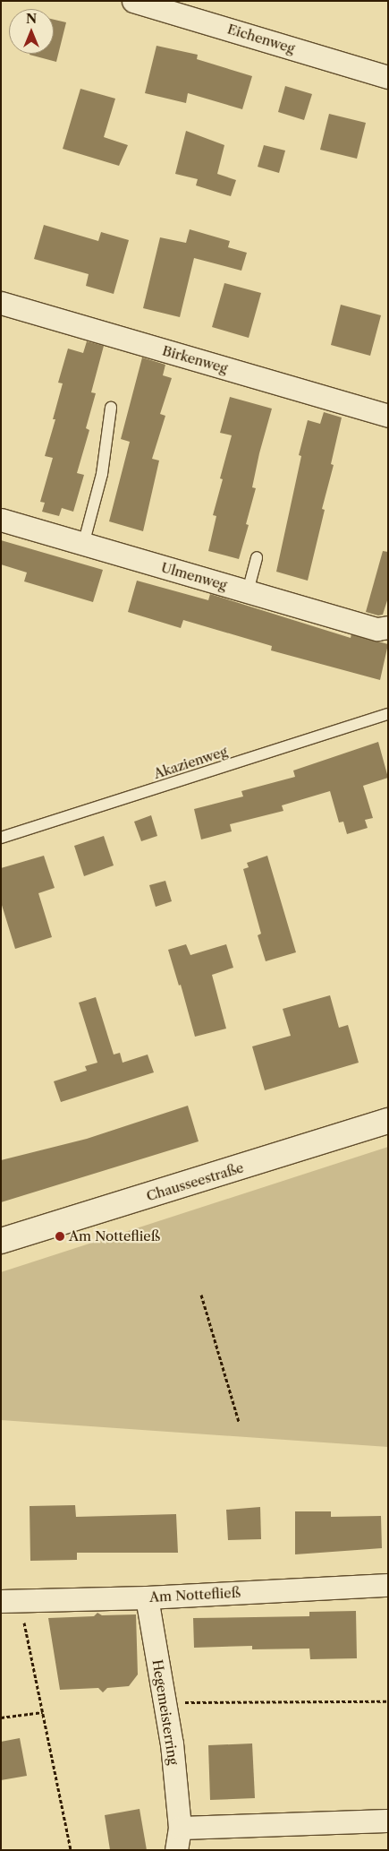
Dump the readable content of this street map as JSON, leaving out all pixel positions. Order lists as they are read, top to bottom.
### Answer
{
  "streets": {
    "main road": ["Chausseestraße"],
    "street": [
      "Eichenweg",
      "Birkenweg",
      "Ulmenweg",
      "Am Nottefließ",
      "Hegemeisterring"
    ],
    "lane": ["Akazienweg"]
  },
  "crossings": [
    ["Am Nottefließ", "Hegemeisterring"]
  ],
  "places": ["Am Nottefließ"],
  "north": "top"
}
